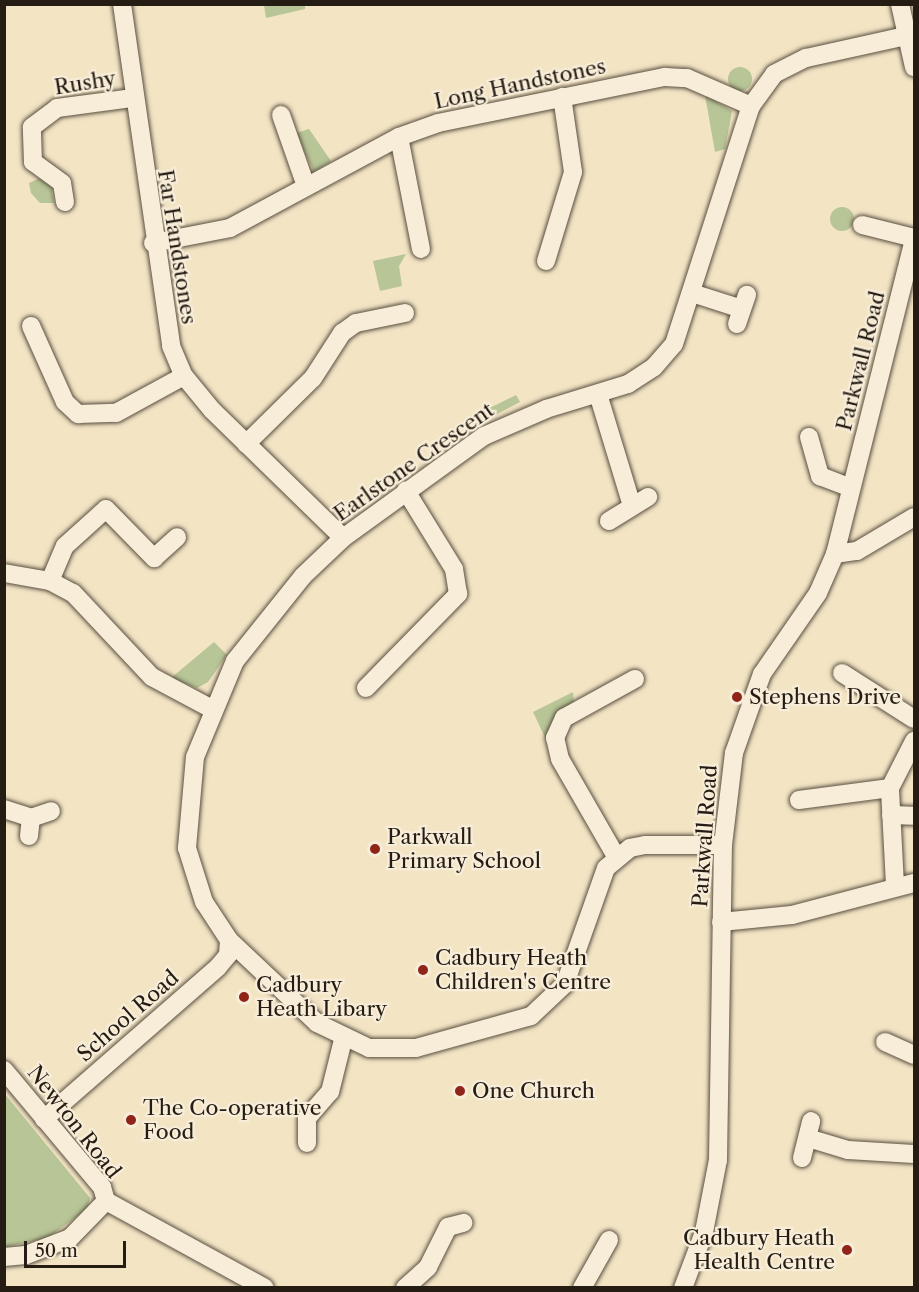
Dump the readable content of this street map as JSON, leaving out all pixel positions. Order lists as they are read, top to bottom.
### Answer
{
  "streets": {
    "street": [
      "Rushy",
      "Long Handstones",
      "Far Handstones",
      "Parkwall Road",
      "Earlstone Crescent",
      "School Road",
      "Newton Road"
    ]
  },
  "crossings": [
    ["Rushy", "Far Handstones"],
    ["Long Handstones", "Far Handstones"],
    ["Long Handstones", "Earlstone Crescent"],
    ["Far Handstones", "Earlstone Crescent"],
    ["Earlstone Crescent", "School Road"],
    ["School Road", "Newton Road"]
  ],
  "places": [
    "Stephens Drive",
    "Parkwall Primary School",
    "Cadbury Heath Children's Centre",
    "Cadbury Heath Libary",
    "One Church",
    "The Co-operative Food",
    "Cadbury Heath Health Centre"
  ],
  "scale_bar": "50 m"
}
